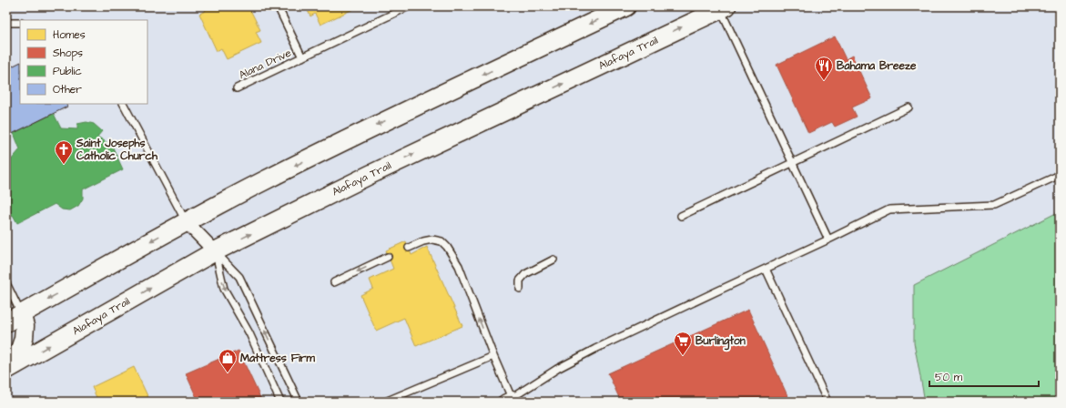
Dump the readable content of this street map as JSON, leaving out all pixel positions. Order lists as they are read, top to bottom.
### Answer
{
  "streets": {
    "main road": ["Alafaya Trail"],
    "lane": ["Alana Drive"]
  },
  "places": {
    "restaurant": ["Bahama Breeze"],
    "church": ["Saint Josephs Catholic Church"],
    "supermarket": ["Burlington"],
    "shop": ["Mattress Firm"]
  },
  "legend": [
    "Homes",
    "Shops",
    "Public",
    "Other"
  ],
  "scale_bar": "50 m"
}
